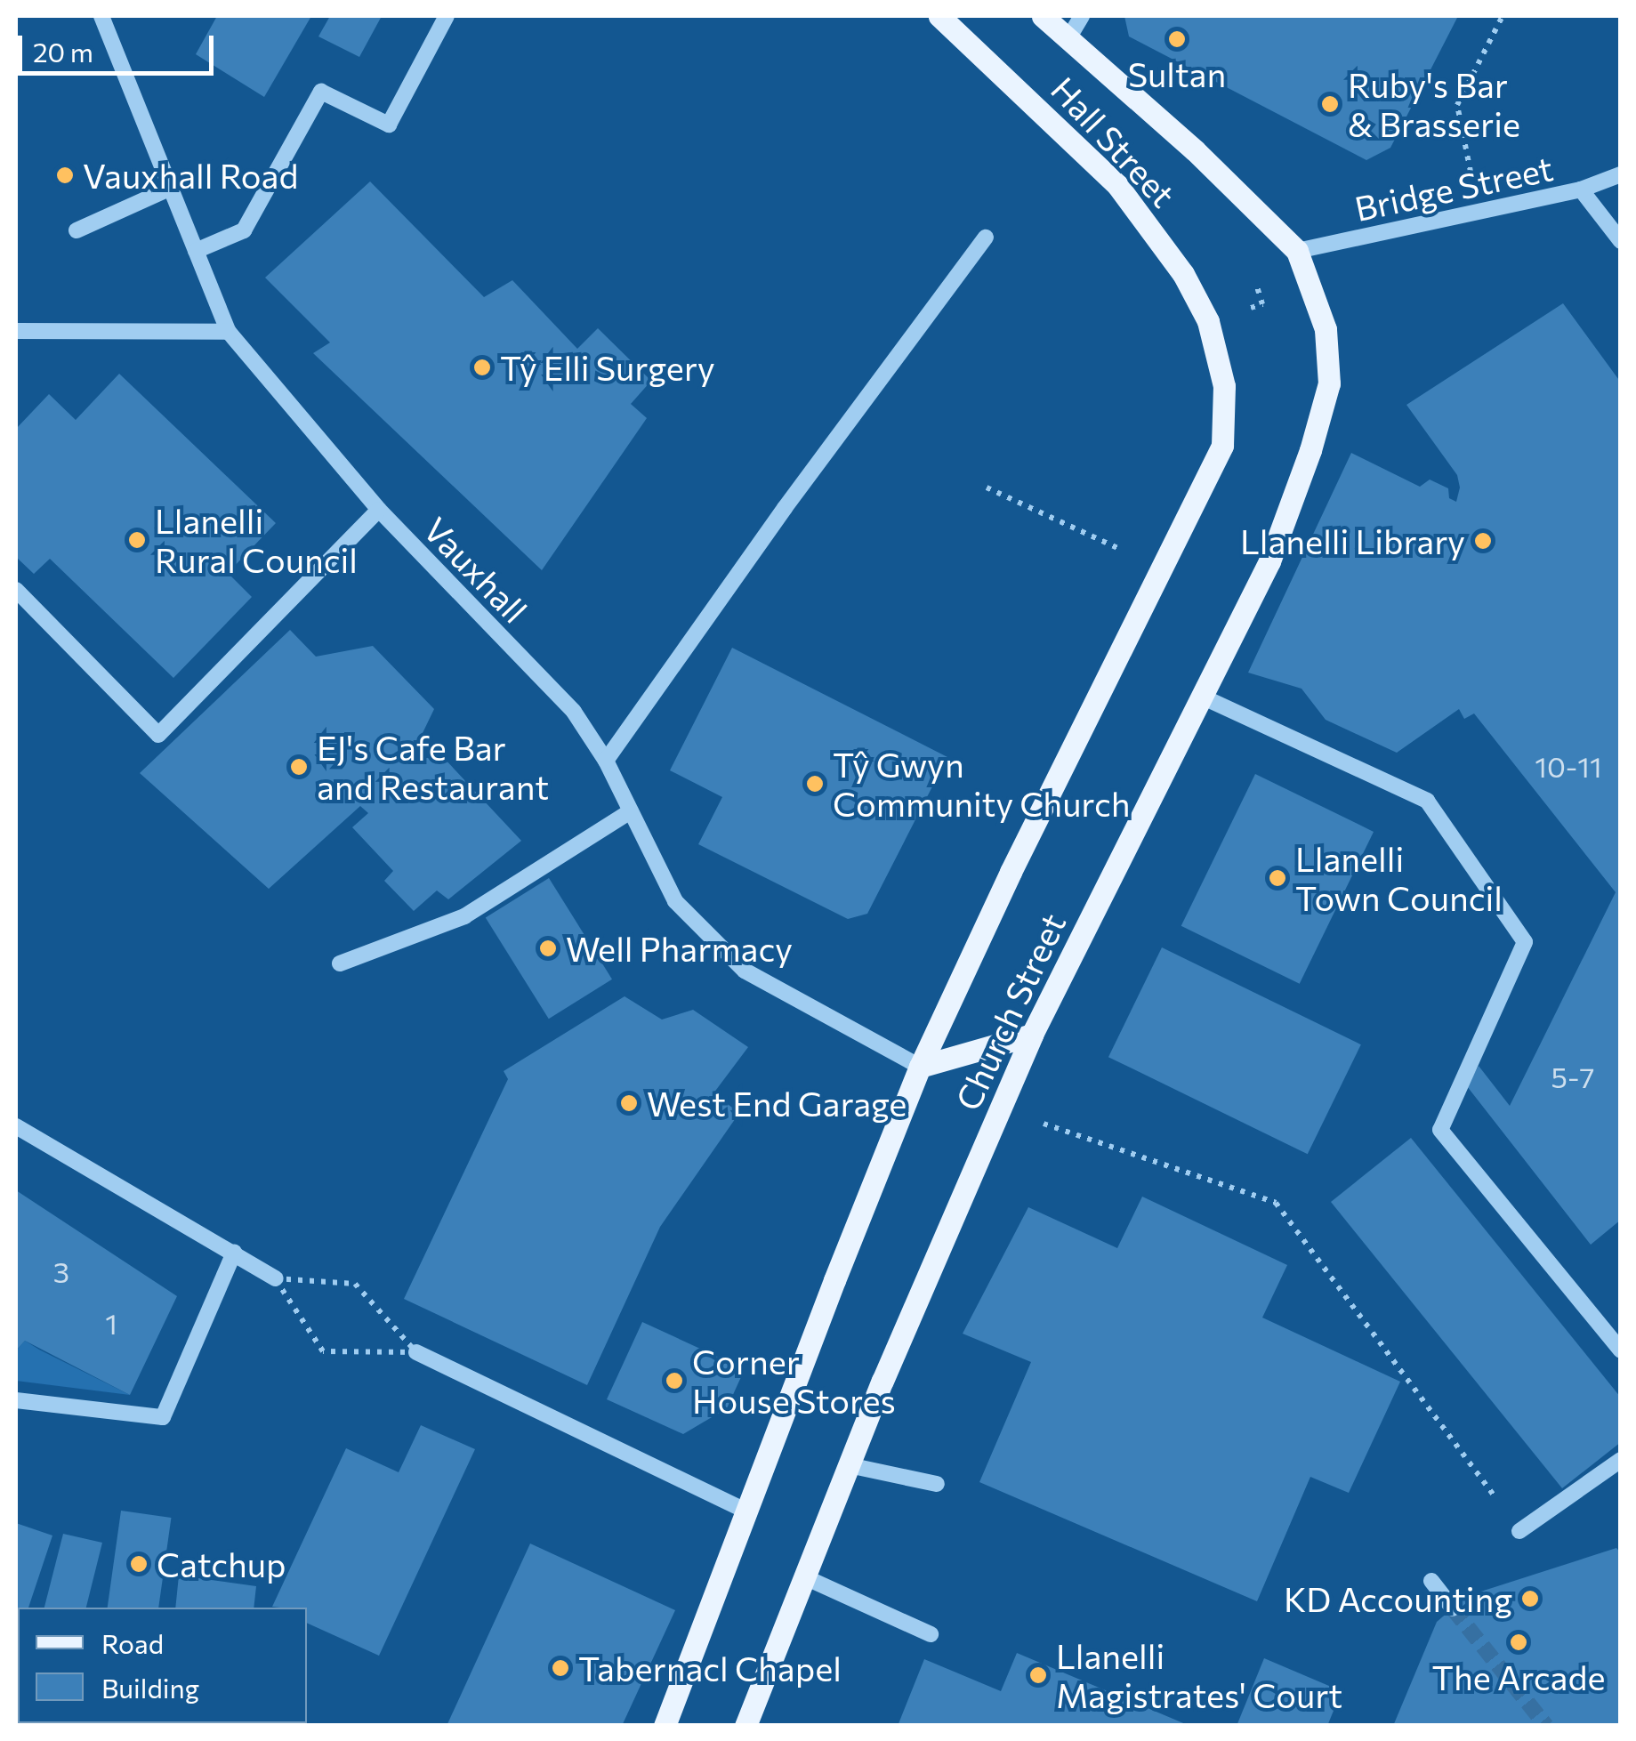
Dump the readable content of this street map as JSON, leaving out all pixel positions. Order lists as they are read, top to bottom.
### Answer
{
  "streets": {
    "main road": ["Hall Street", "Church Street"],
    "street": ["Bridge Street", "Vauxhall"]
  },
  "crossings": [
    ["Hall Street", "Bridge Street"],
    ["Hall Street", "Church Street"],
    ["Vauxhall", "Church Street"]
  ],
  "places": [
    "Sultan",
    "Ruby's Bar & Brasserie",
    "Vauxhall Road",
    "Tŷ Elli Surgery",
    "Llanelli Rural Council",
    "Llanelli Library",
    "EJ's Cafe Bar and Restaurant",
    "Tŷ Gwyn Community Church",
    "Llanelli Town Council",
    "Well Pharmacy",
    "West End Garage",
    "Corner House Stores",
    "Catchup",
    "KD Accounting",
    "The Arcade",
    "Tabernacl Chapel",
    "Llanelli Magistrates' Court"
  ],
  "house_numbers": [
    "10-11",
    "5-7",
    "3",
    "1"
  ],
  "legend": ["Road", "Building"],
  "scale_bar": "20 m"
}
